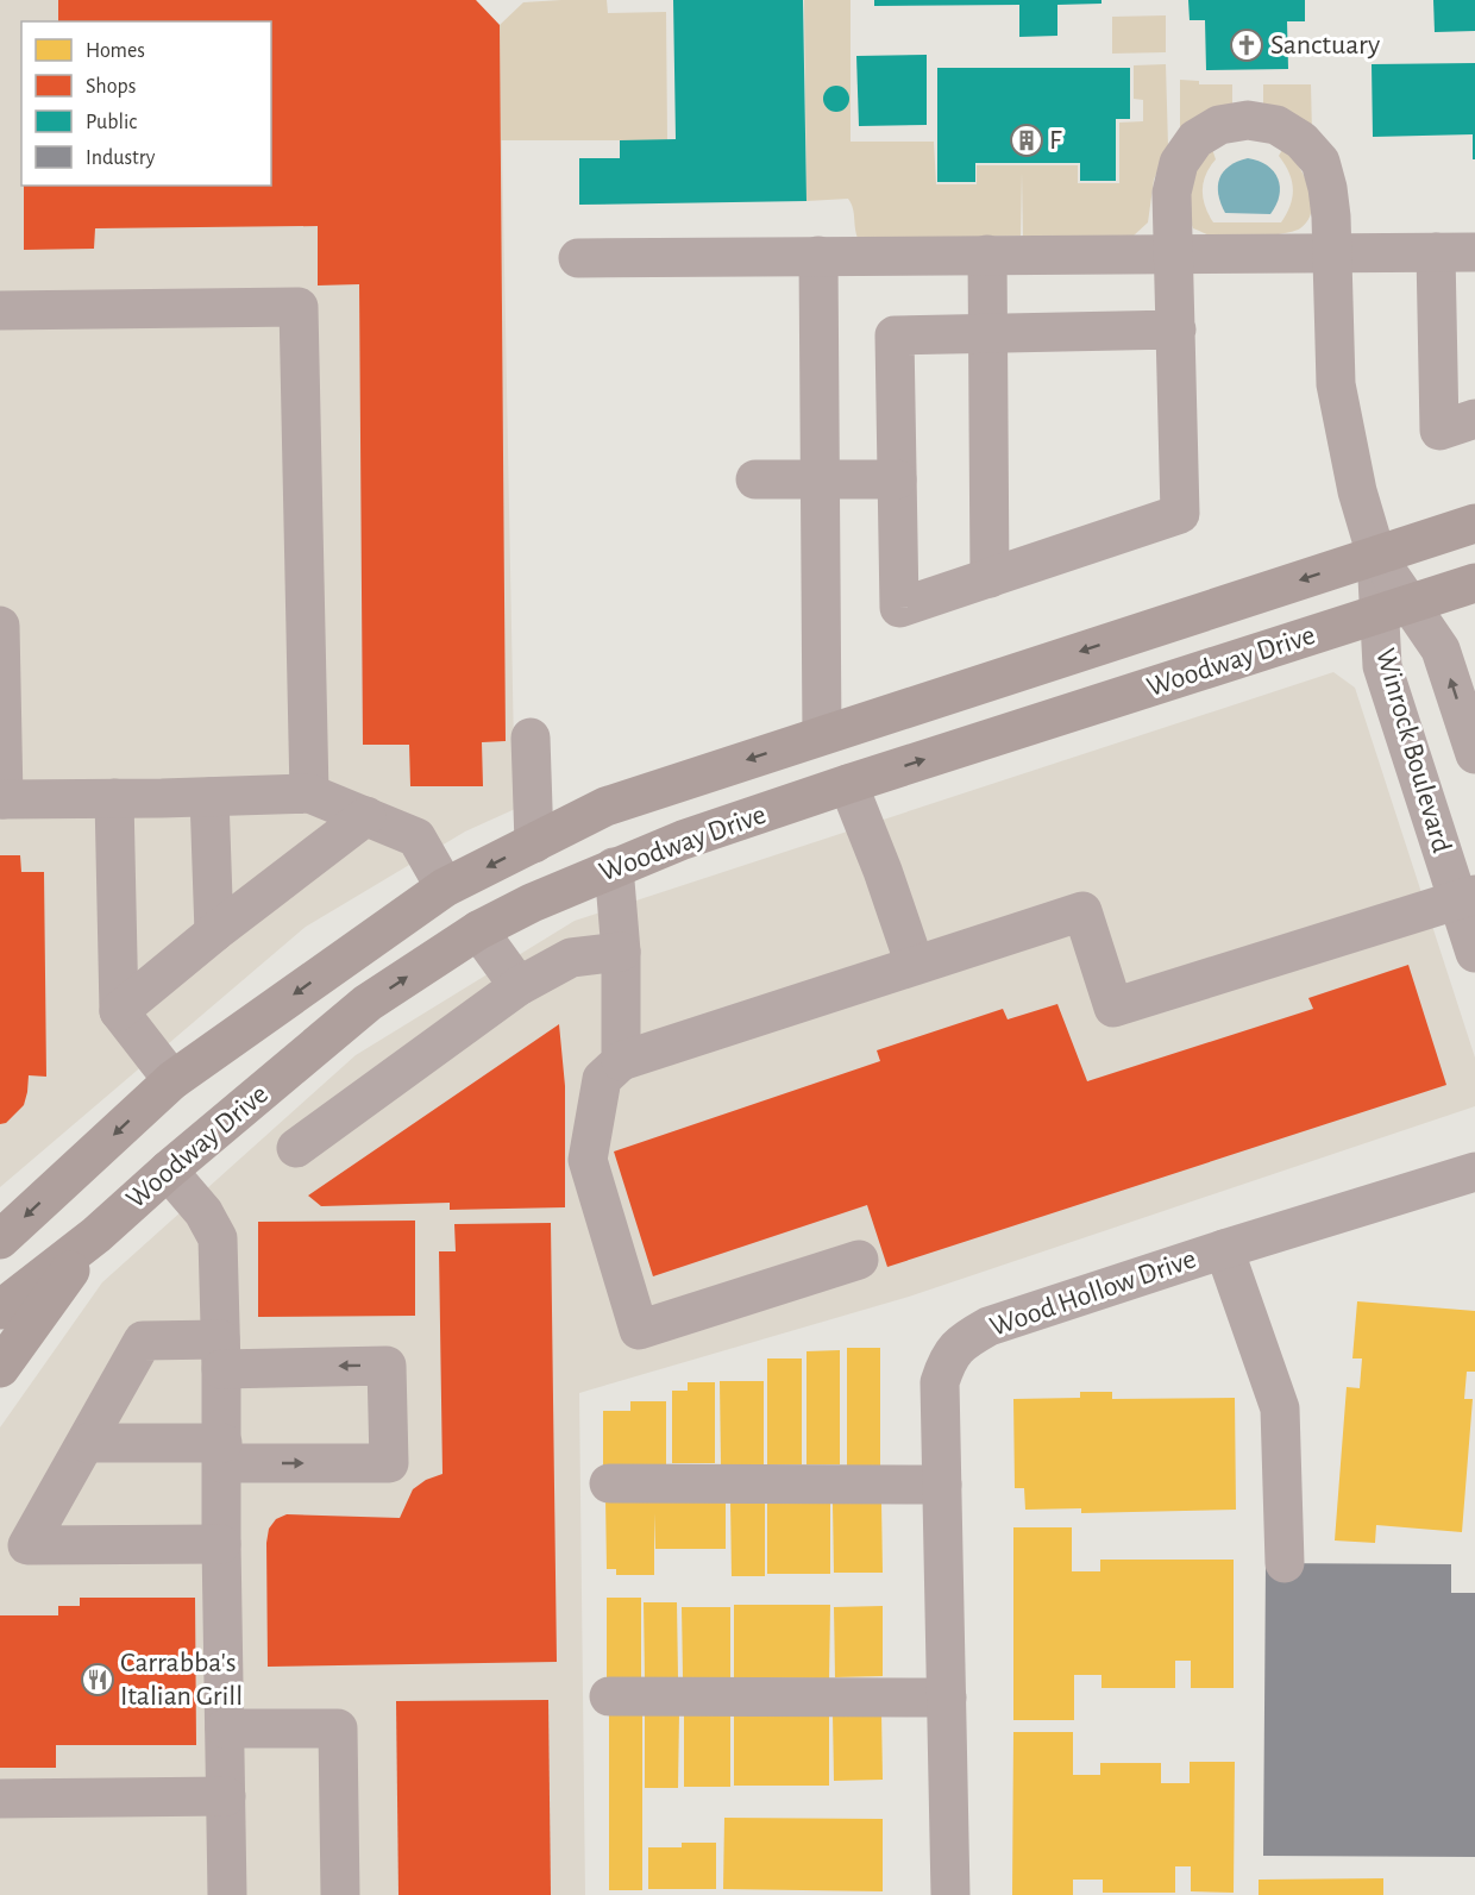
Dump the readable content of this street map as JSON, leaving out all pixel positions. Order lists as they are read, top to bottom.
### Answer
{
  "streets": {
    "main road": ["Woodway Drive"],
    "street": ["Winrock Boulevard", "Wood Hollow Drive"]
  },
  "crossings": [
    ["Woodway Drive", "Winrock Boulevard"]
  ],
  "places": {
    "church": ["Sanctuary"],
    "building": ["F"],
    "restaurant": ["Carrabba's Italian Grill"]
  },
  "legend": [
    "Homes",
    "Shops",
    "Public",
    "Industry"
  ]
}
